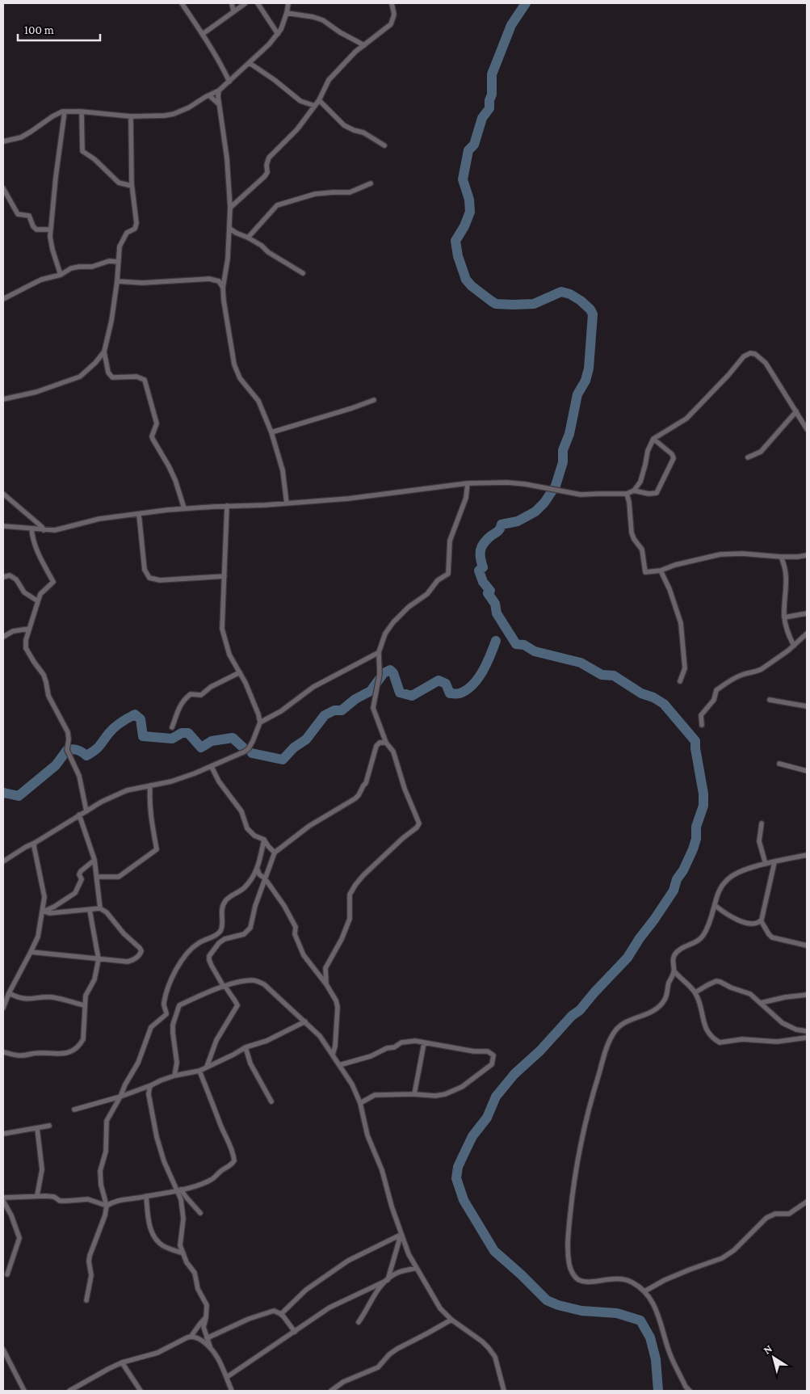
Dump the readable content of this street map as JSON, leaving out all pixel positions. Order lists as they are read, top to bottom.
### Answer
{
  "scale_bar": "100 m",
  "north": "top left"
}
